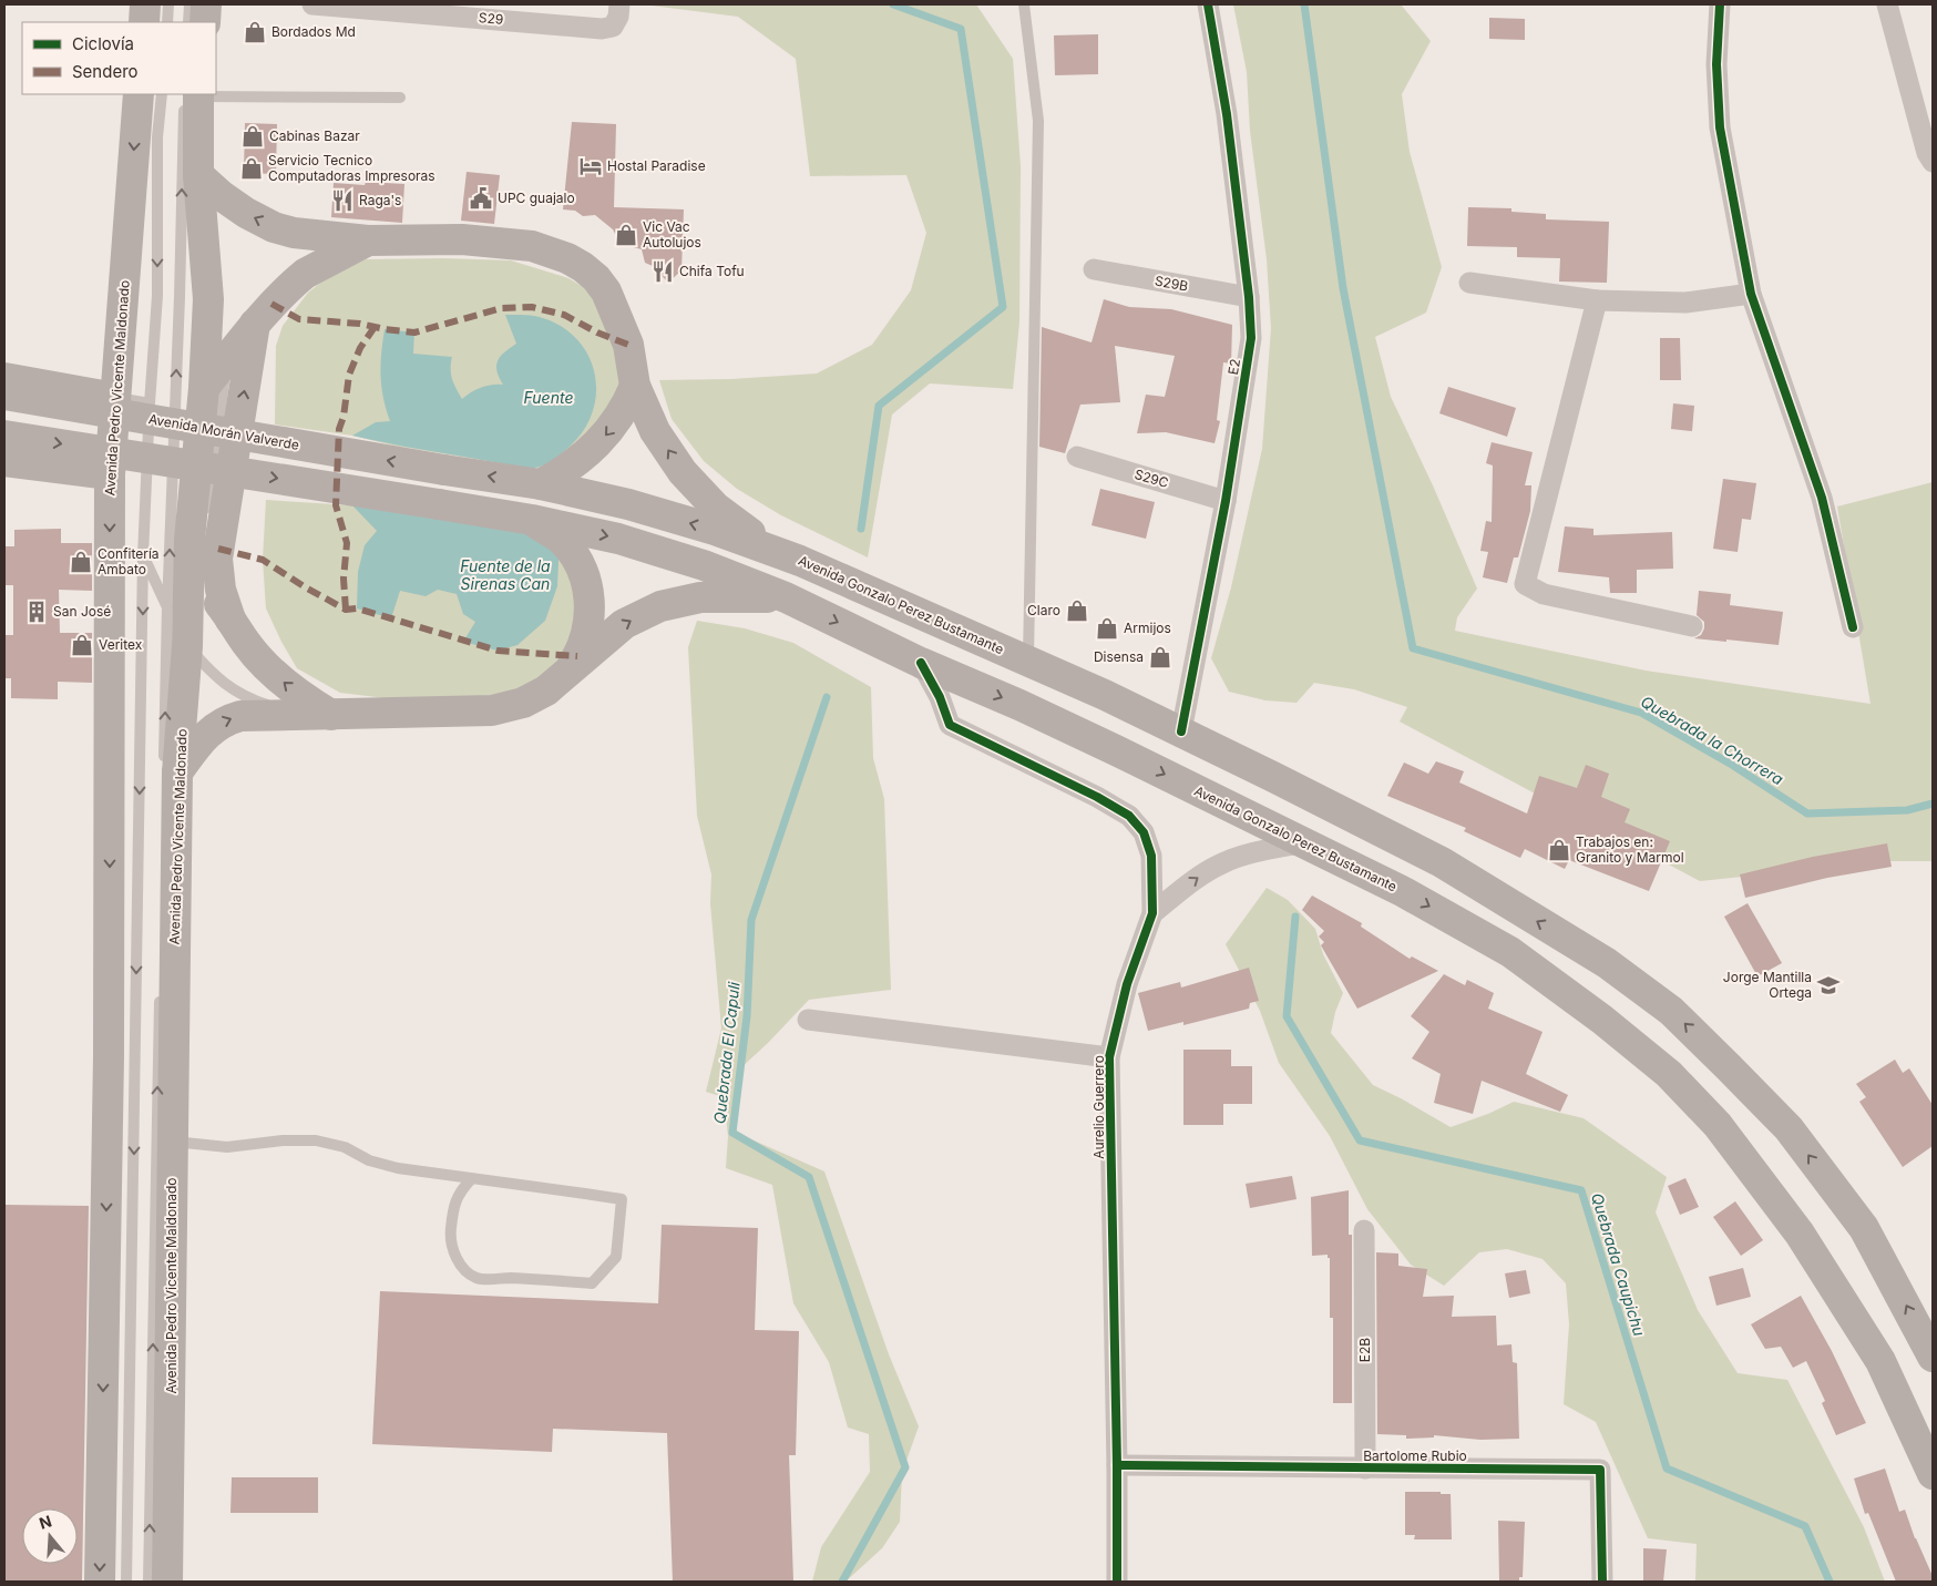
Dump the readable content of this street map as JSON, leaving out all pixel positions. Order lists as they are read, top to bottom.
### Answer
{
  "streets": {
    "main road": ["Avenida Pedro Vicente Maldonado", "Avenida Morán Valverde", "Avenida Gonzalo Perez Bustamante"],
    "street": [
      "S29",
      "S29B",
      "E2",
      "S29C",
      "Aurelio Guerrero",
      "E2B",
      "Bartolome Rubio"
    ]
  },
  "crossings": [
    ["S29B", "E2"],
    ["E2", "S29C"],
    ["E2", "Avenida Gonzalo Perez Bustamante"],
    ["Avenida Morán Valverde", "Avenida Gonzalo Perez Bustamante"],
    ["Avenida Gonzalo Perez Bustamante", "Aurelio Guerrero"],
    ["Aurelio Guerrero", "Bartolome Rubio"],
    ["E2B", "Bartolome Rubio"]
  ],
  "water": [
    "Fuente",
    "Fuente de la Sirenas Can",
    "Quebrada la Chorrera",
    "Quebrada El Capuli",
    "Quebrada Caupichu"
  ],
  "places": {
    "shop": [
      "Bordados Md",
      "Cabinas Bazar",
      "Servicio Tecnico Computadoras Impresoras",
      "Vic Vac Autolujos",
      "Confitería Ambato",
      "Claro",
      "Armijos",
      "Veritex",
      "Disensa",
      "Trabajos en: Granito y Marmol"
    ],
    "hotel": ["Hostal Paradise"],
    "public building": ["UPC guajalo"],
    "restaurant": ["Raga's", "Chifa Tofu"],
    "building": ["San José"],
    "school or university": ["Jorge Mantilla Ortega"]
  },
  "legend": ["Ciclovía", "Sendero"],
  "north": "top"
}
